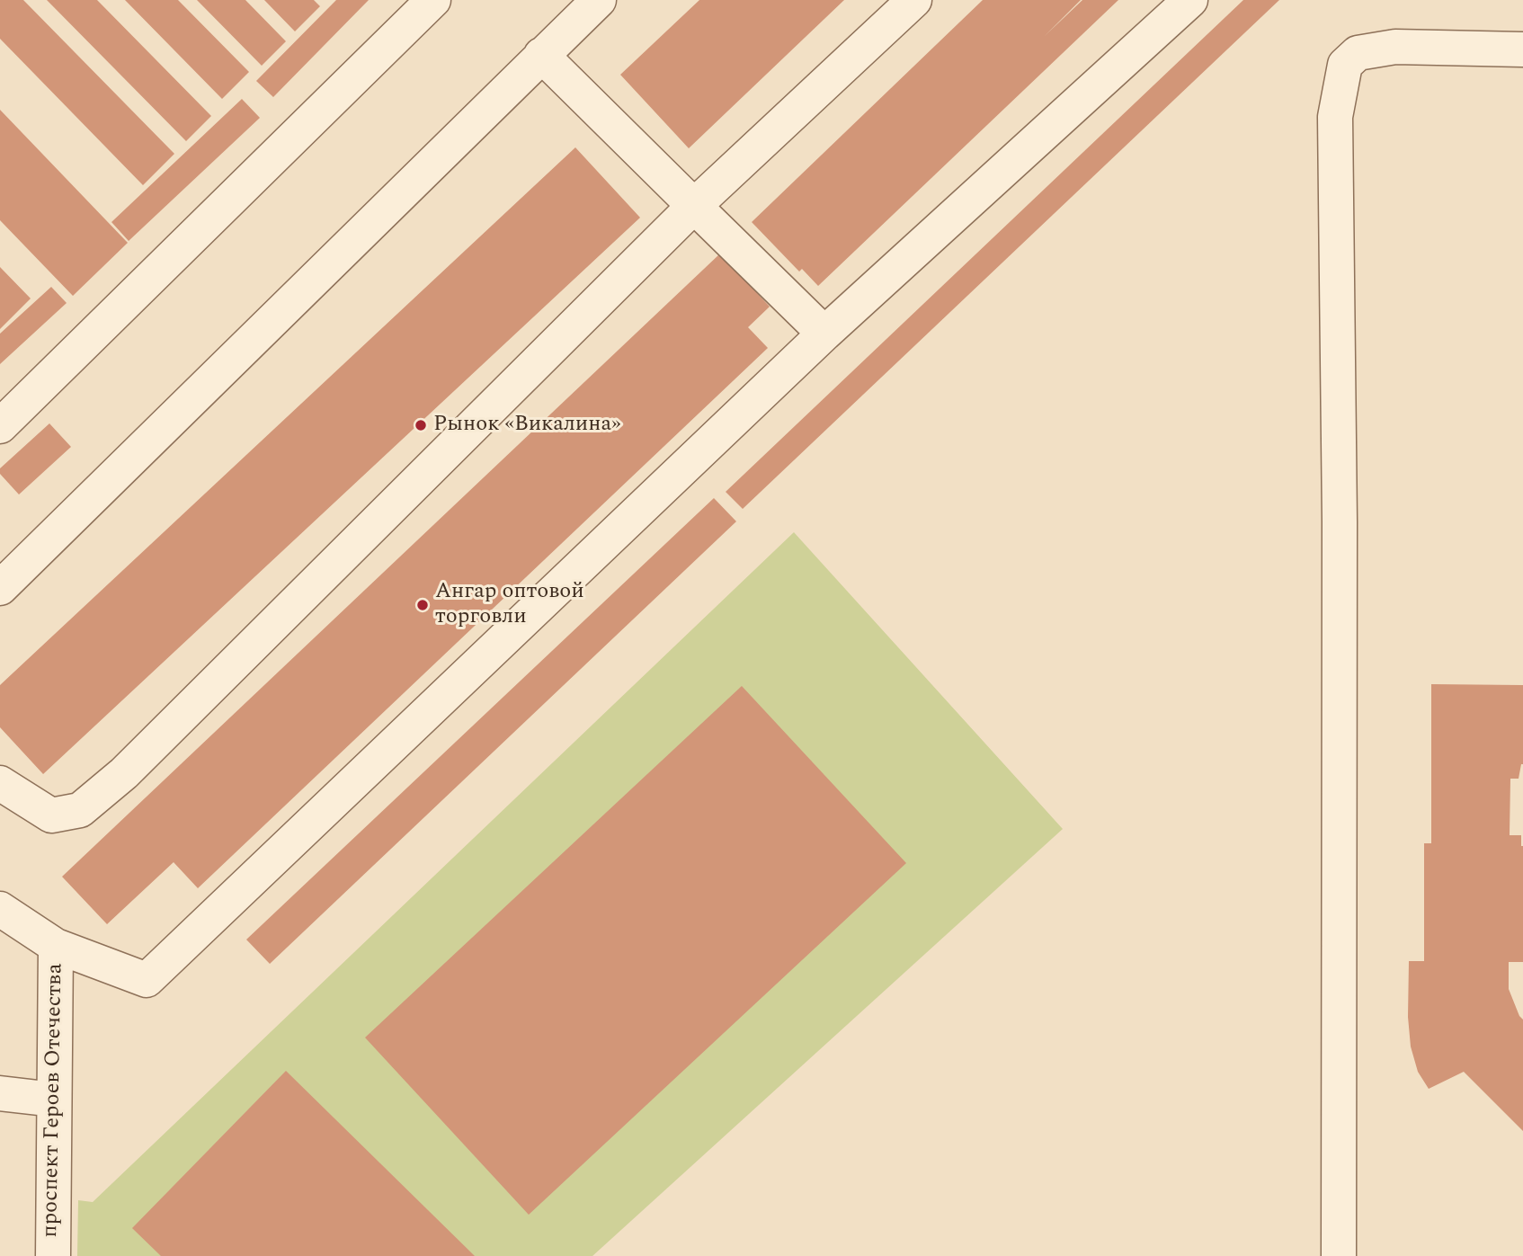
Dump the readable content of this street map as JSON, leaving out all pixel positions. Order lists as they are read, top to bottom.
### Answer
{
  "streets": {
    "street": ["проспект Героев Отечества"]
  },
  "places": ["Рынок «Викалина»", "Ангар оптовой торговли"]
}
